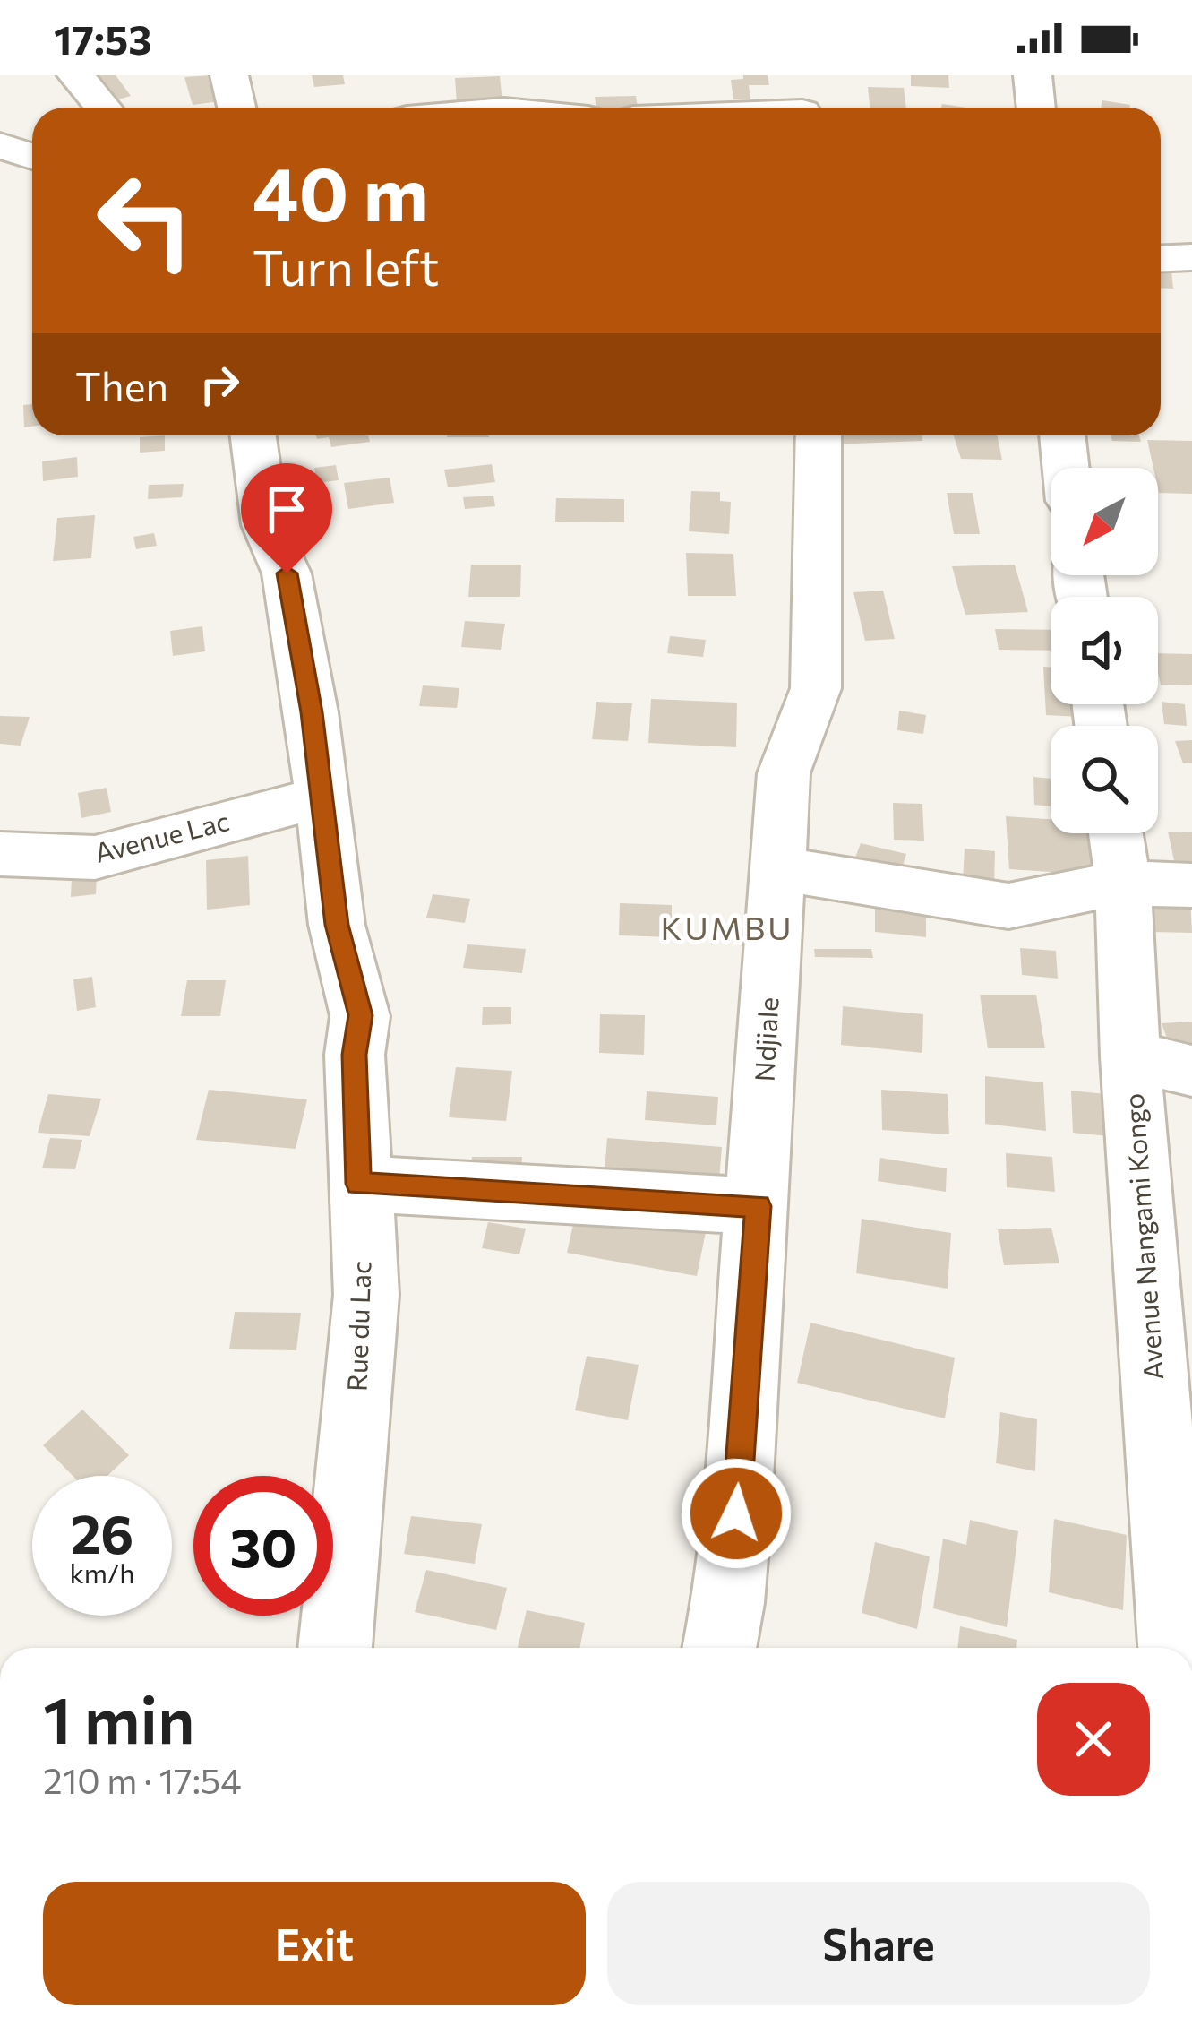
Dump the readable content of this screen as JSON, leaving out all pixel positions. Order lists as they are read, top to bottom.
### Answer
{
  "streets": {
    "street": [
      "Avenue Lac",
      "Ndjiale",
      "Avenue Nangami Kongo",
      "Rue du Lac"
    ]
  },
  "crossings": [
    ["Avenue Lac", "Rue du Lac"]
  ],
  "districts": ["KUMBU"],
  "north": "bottom left",
  "page": {
    "status": "17:53",
    "turn": ["40 m", "Turn left"],
    "then": "Then",
    "speed": "26 km/h",
    "limit": "30",
    "heading": ["1 min", "210 m · 17:54"],
    "buttons": ["Exit", "Share"]
  }
}
